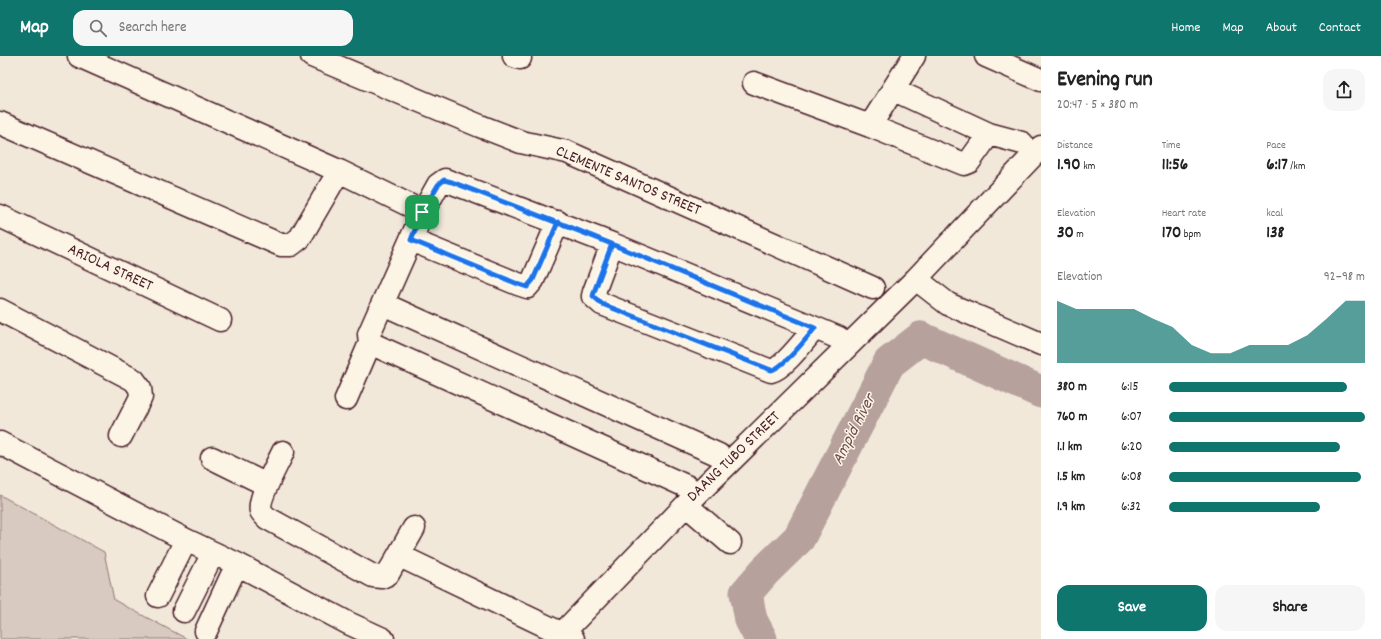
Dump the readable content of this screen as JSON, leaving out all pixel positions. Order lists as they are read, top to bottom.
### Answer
{
  "streets": {
    "street": ["CLEMENTE SANTOS STREET", "ARIOLA STREET", "DAANG TUBO STREET"]
  },
  "water": ["Ampid River"],
  "page": {
    "header": "Map",
    "search": "Search here",
    "nav": [
      "Home",
      "Map",
      "About",
      "Contact"
    ],
    "heading": ["Evening run", "20:47 · 5 × 380 m"],
    "stats": [
      ["Distance", "1.90 km"],
      ["Time", "11:56"],
      ["Pace", "6:17 /km"],
      ["Elevation", "30 m"],
      ["Heart rate", "170 bpm"],
      ["kcal", "138"]
    ],
    "chart": ["Elevation", "92–98 m"],
    "list": [
      {
        "name": "380 m",
        "note": "6:15"
      },
      {
        "name": "760 m",
        "note": "6:07"
      },
      {
        "name": "1.1 km",
        "note": "6:20"
      },
      {
        "name": "1.5 km",
        "note": "6:08"
      },
      {
        "name": "1.9 km",
        "note": "6:32"
      }
    ],
    "buttons": ["Save", "Share"]
  }
}
